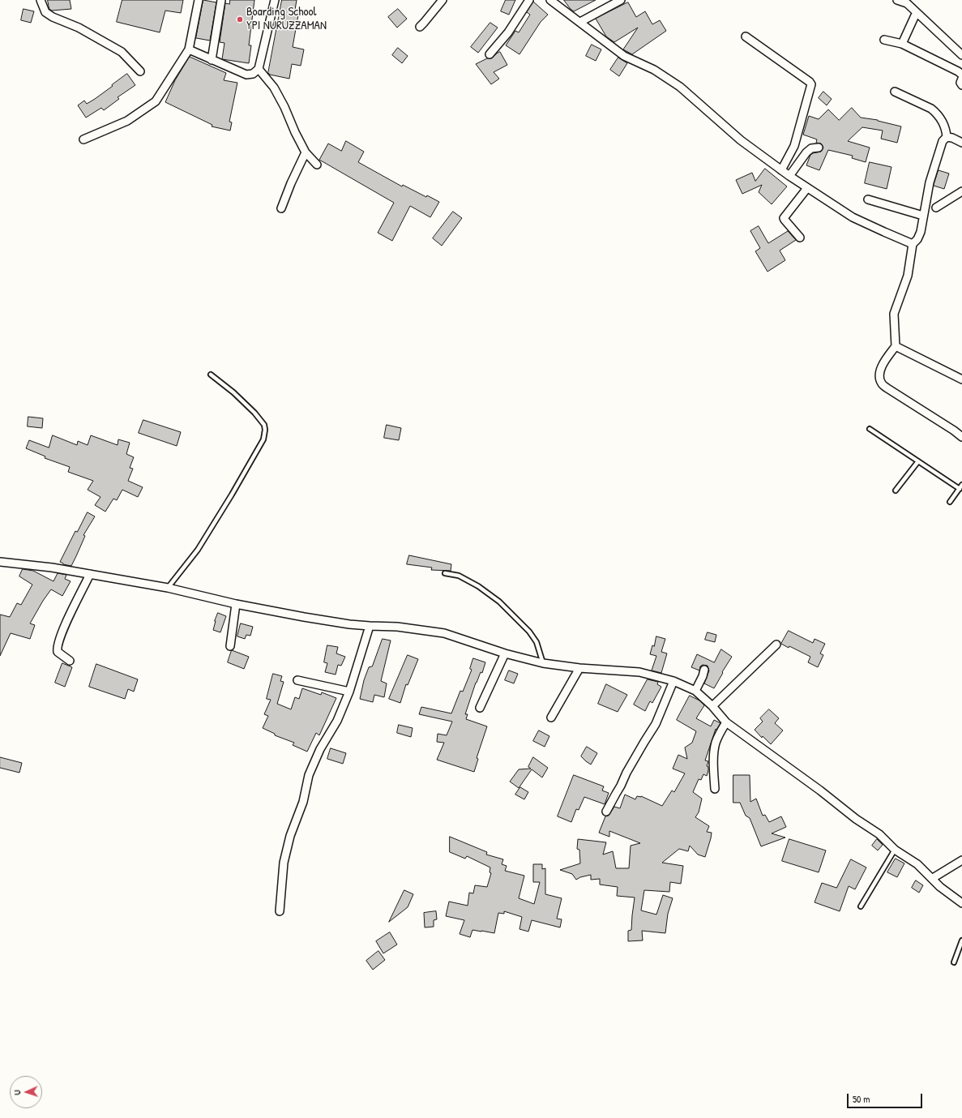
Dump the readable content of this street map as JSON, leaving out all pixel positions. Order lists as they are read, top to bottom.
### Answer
{
  "places": ["Boarding School YPI NURUZZAMAN"],
  "scale_bar": "50 m",
  "north": "left"
}
